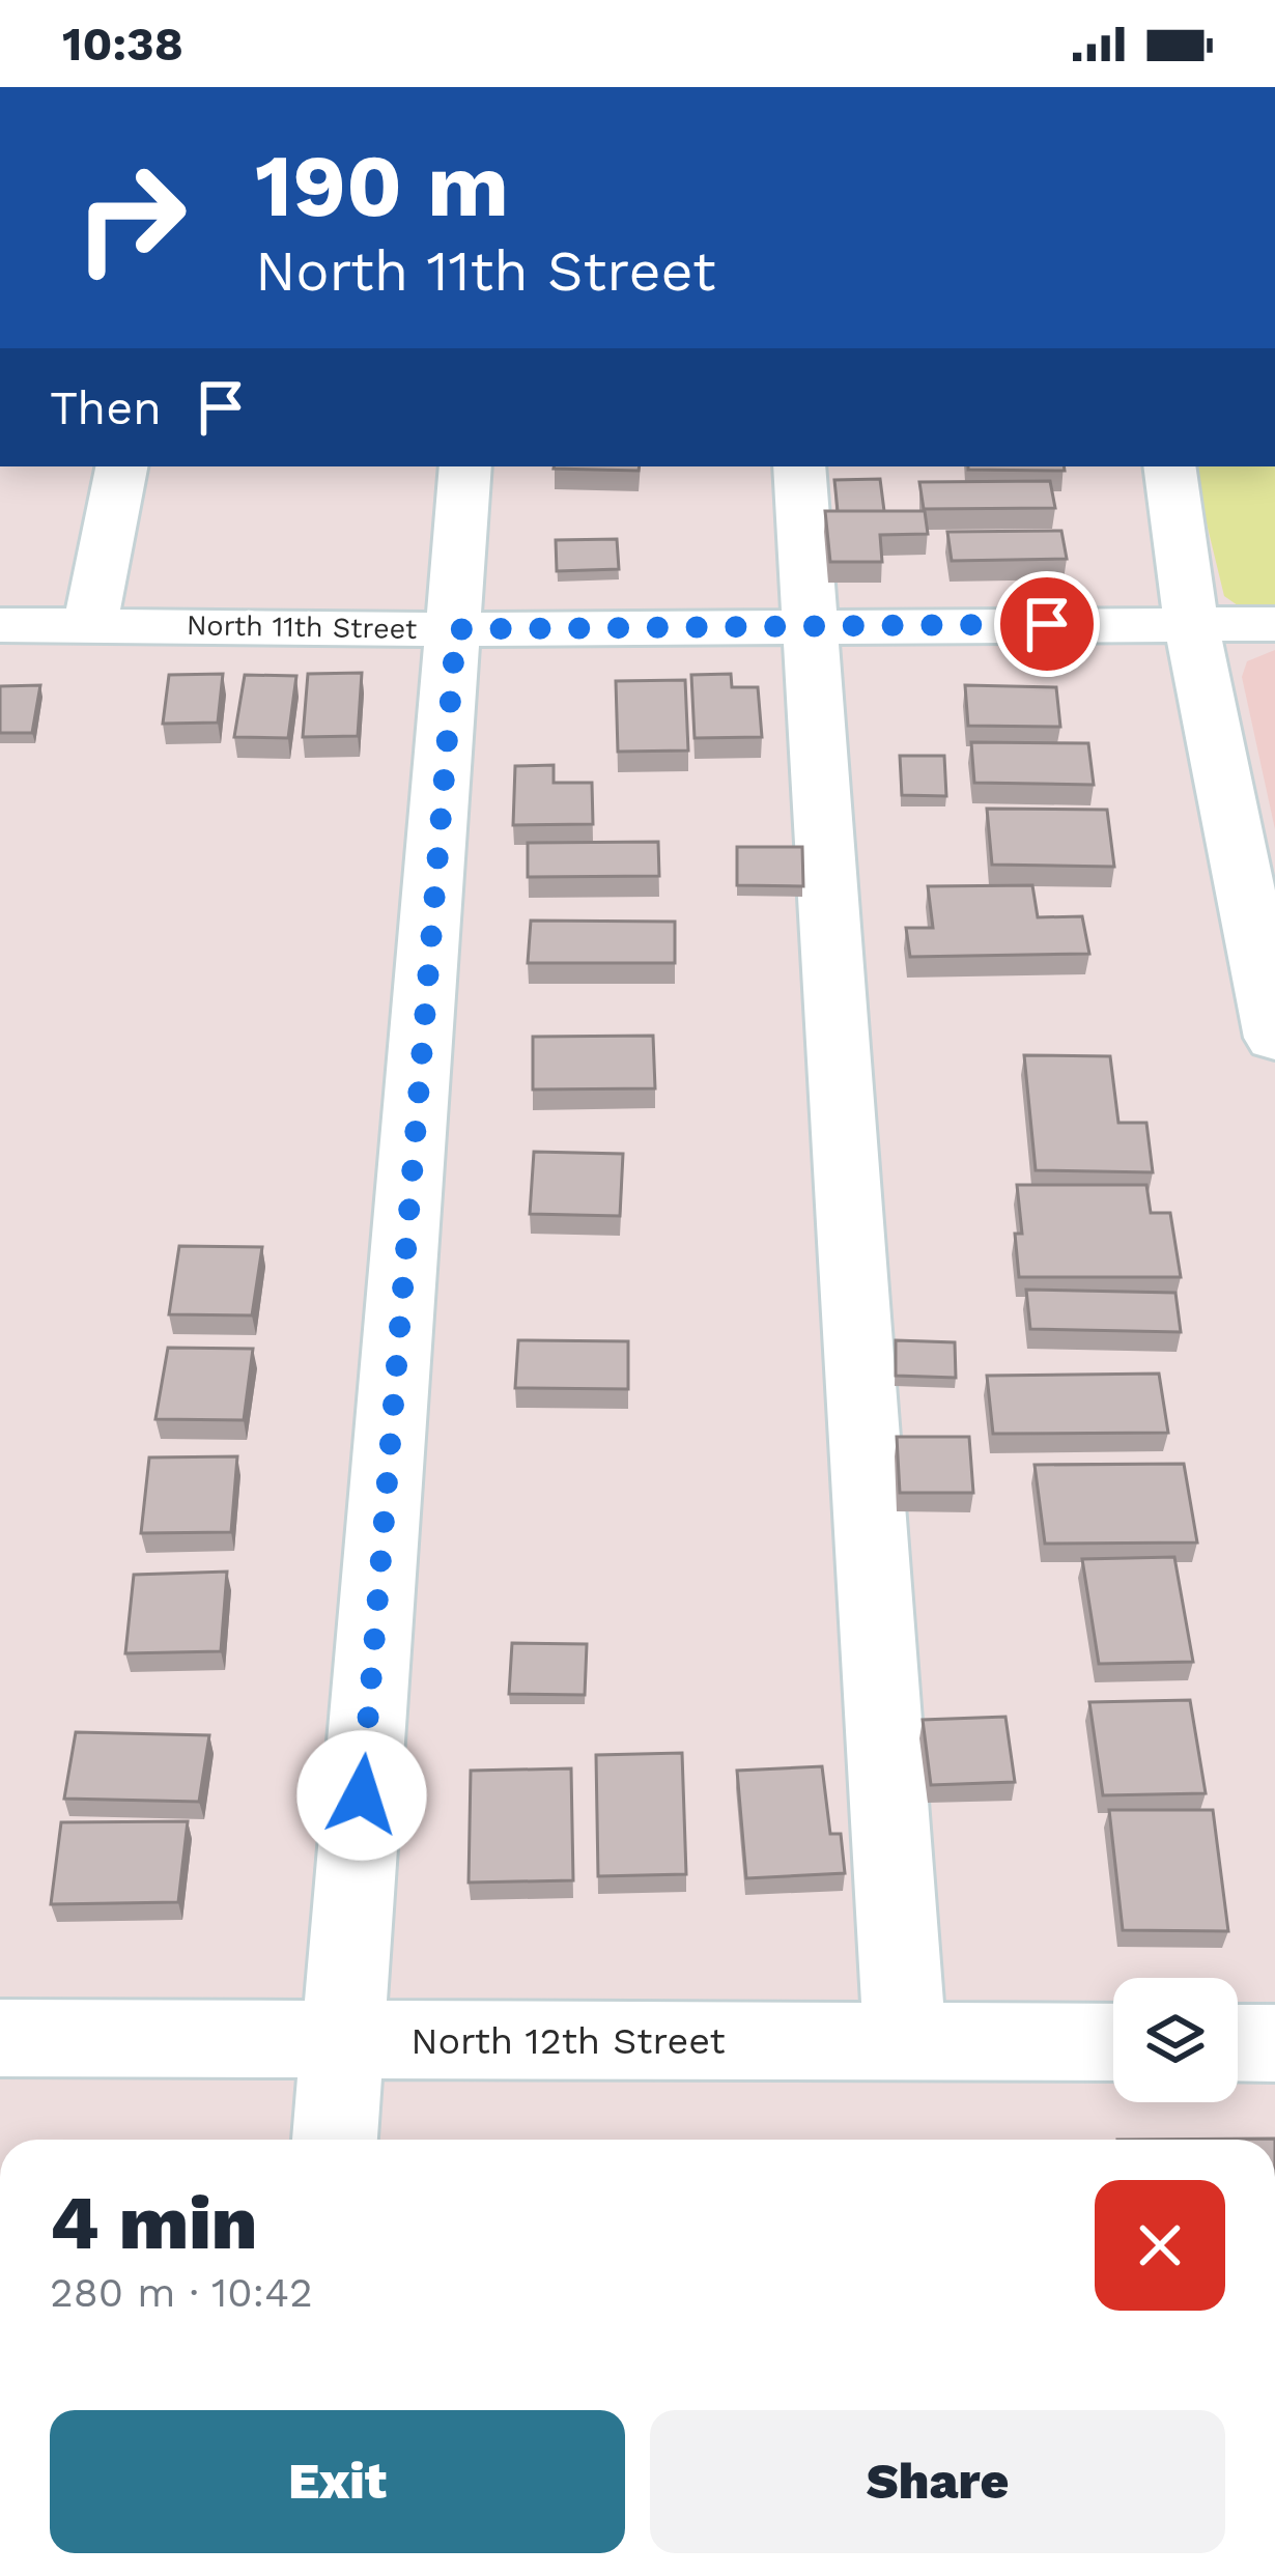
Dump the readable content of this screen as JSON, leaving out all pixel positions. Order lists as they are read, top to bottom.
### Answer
{
  "streets": {
    "street": ["North 11th Street", "North 12th Street"]
  },
  "page": {
    "status": "10:38",
    "turn": ["190 m", "North 11th Street"],
    "then": "Then",
    "heading": ["4 min", "280 m · 10:42"],
    "buttons": ["Exit", "Share"]
  }
}
